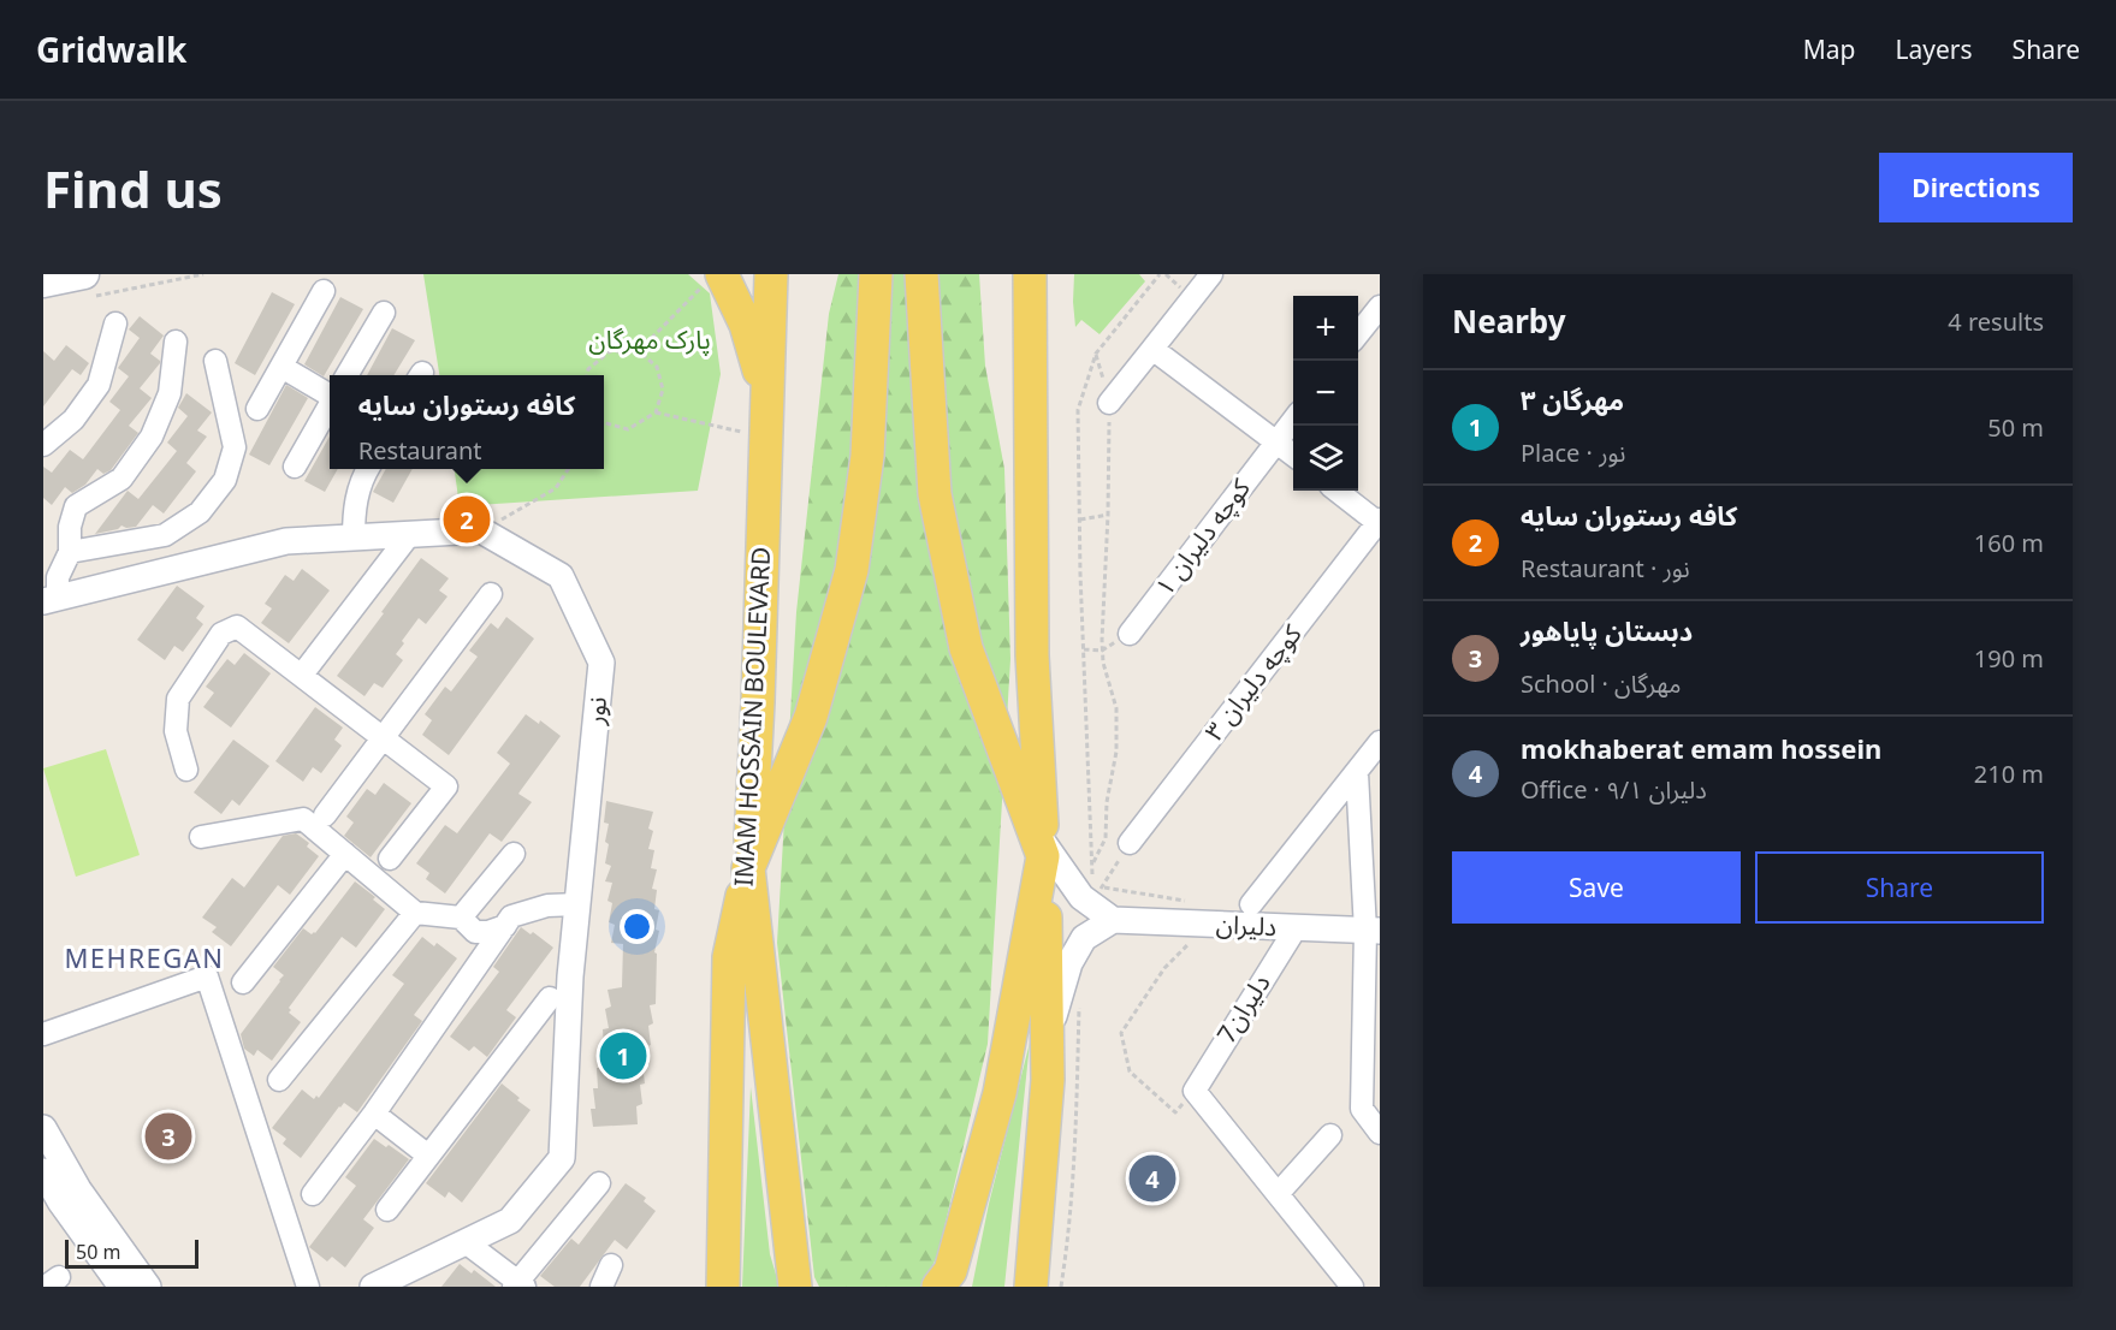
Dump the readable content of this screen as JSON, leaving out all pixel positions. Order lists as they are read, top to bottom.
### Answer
{
  "streets": {
    "main road": ["IMAM HOSSAIN BOULEVARD"],
    "street": [
      "کوچه دلیران ۱",
      "کوچه دلیران ۳",
      "نور",
      "دلیران",
      "دلیران7"
    ]
  },
  "crossings": [
    ["دلیران", "دلیران7"]
  ],
  "districts": ["MEHREGAN"],
  "parks": ["پارک مهرگان"],
  "scale_bar": "50 m",
  "page": {
    "header": "Gridwalk",
    "nav": ["Map", "Layers", "Share"],
    "buttons": [
      "Directions",
      ["Save", "Share"]
    ],
    "title": "Find us",
    "heading": ["Nearby", "4 results"],
    "map_buttons": ["+", "−"],
    "list": [
      {
        "mark": "1",
        "name": "مهرگان ۳",
        "note": "Place · نور",
        "value": "50 m"
      },
      {
        "mark": "2",
        "name": "کافه رستوران سایه",
        "note": "Restaurant · نور",
        "value": "160 m"
      },
      {
        "mark": "3",
        "name": "دبستان پایاهور",
        "note": "School · مهرگان",
        "value": "190 m"
      },
      {
        "mark": "4",
        "name": "mokhaberat emam hossein",
        "note": "Office · دلیران ۹/۱",
        "value": "210 m"
      }
    ],
    "popup": ["کافه رستوران سایه", "Restaurant"],
    "pins": [
      "2",
      "1",
      "3",
      "4"
    ],
    "scale": "50 m"
  }
}
